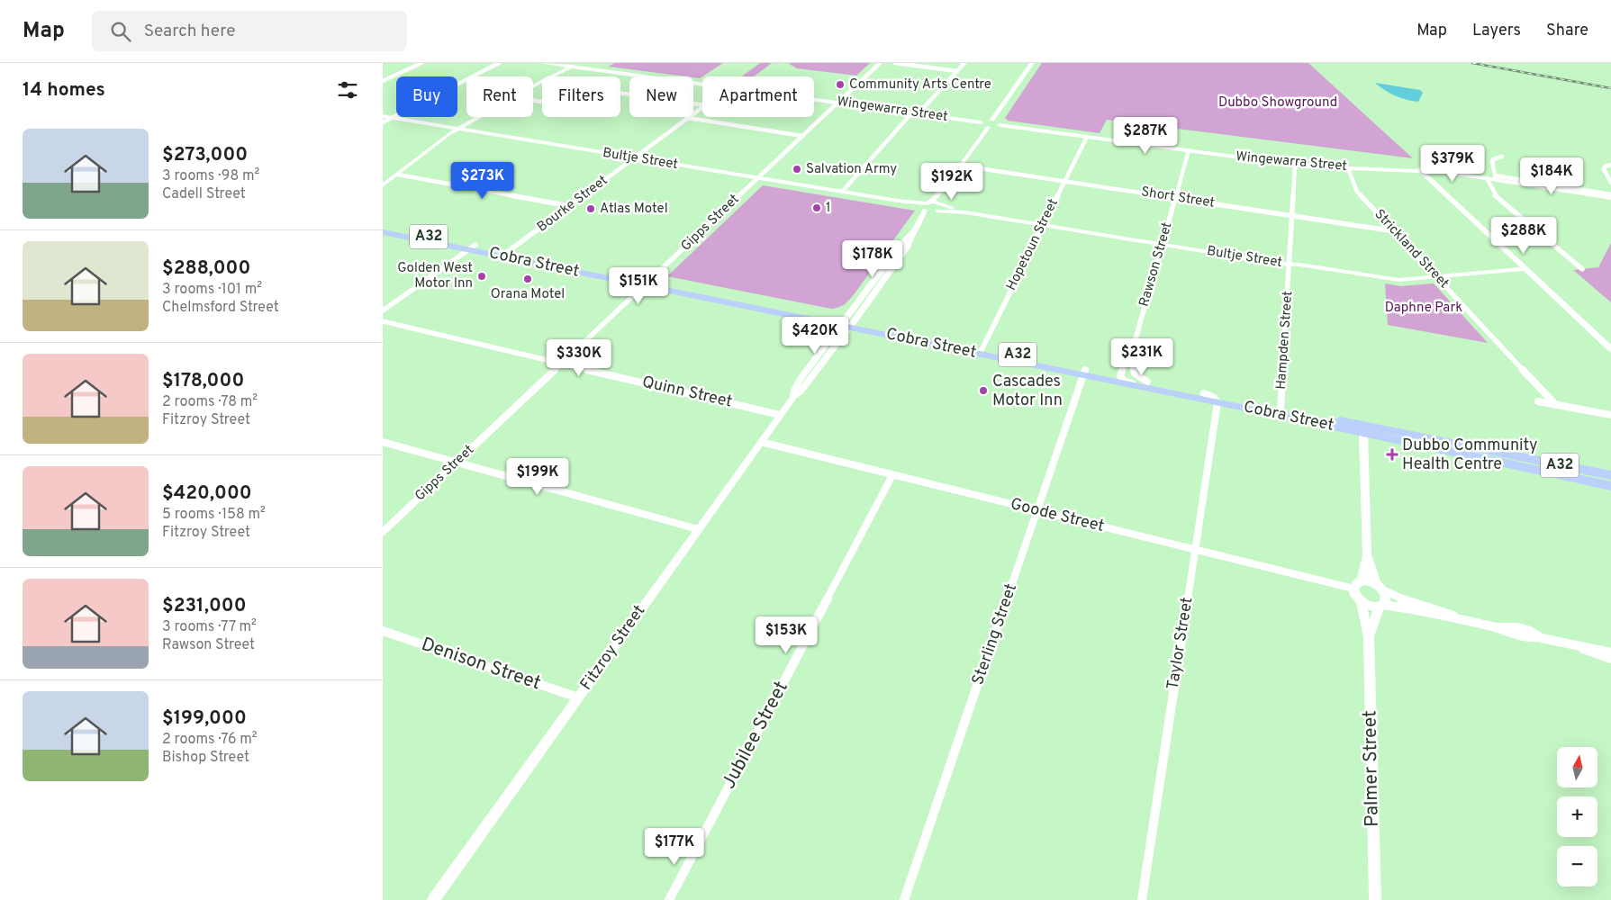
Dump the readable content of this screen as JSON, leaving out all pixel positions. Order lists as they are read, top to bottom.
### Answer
{
  "streets": {
    "highway": ["A32", "Cobra Street"],
    "street": [
      "Wingewarra Street",
      "Bultje Street",
      "Short Street",
      "Bourke Street",
      "Gipps Street",
      "Hopetoun Street",
      "Strickland Street",
      "Rawson Street",
      "Hampden Street",
      "Quinn Street",
      "Goode Street",
      "Sterling Street",
      "Taylor Street",
      "Fitzroy Street",
      "Denison Street",
      "Jubilee Street",
      "Palmer Street"
    ]
  },
  "crossings": [
    ["Wingewarra Street", "Gipps Street"],
    ["Wingewarra Street", "Hopetoun Street"],
    ["Wingewarra Street", "Strickland Street"],
    ["Wingewarra Street", "Rawson Street"],
    ["Wingewarra Street", "Hampden Street"],
    ["Bultje Street", "Bourke Street"],
    ["Bultje Street", "Gipps Street"],
    ["Bultje Street", "Hopetoun Street"],
    ["Bultje Street", "Strickland Street"],
    ["Bultje Street", "Rawson Street"],
    ["Bultje Street", "Hampden Street"],
    ["Bultje Street", "Fitzroy Street"],
    ["Short Street", "Hopetoun Street"],
    ["Short Street", "Strickland Street"],
    ["Short Street", "Rawson Street"],
    ["Short Street", "Hampden Street"],
    ["Short Street", "Fitzroy Street"],
    ["Bourke Street", "Cobra Street"],
    ["Gipps Street", "Cobra Street"],
    ["Gipps Street", "Quinn Street"],
    ["Hopetoun Street", "Cobra Street"],
    ["Cobra Street", "Rawson Street"],
    ["Cobra Street", "Hampden Street"],
    ["Cobra Street", "Sterling Street"],
    ["Cobra Street", "Taylor Street"],
    ["Cobra Street", "Fitzroy Street"],
    ["Quinn Street", "Fitzroy Street"],
    ["Goode Street", "Sterling Street"],
    ["Goode Street", "Taylor Street"],
    ["Goode Street", "Fitzroy Street"],
    ["Goode Street", "Jubilee Street"],
    ["Goode Street", "Palmer Street"],
    ["Fitzroy Street", "Denison Street"]
  ],
  "parks": ["Dubbo Showground", "Daphne Park"],
  "places": {
    "other": [
      "Community Arts Centre",
      "Salvation Army",
      "1",
      "Atlas Motel",
      "Golden West Motor Inn",
      "Orana Motel",
      "Cascades Motor Inn"
    ],
    "health": ["Dubbo Community Health Centre"]
  },
  "north": "top",
  "page": {
    "header": "Map",
    "search": "Search here",
    "nav": ["Map", "Layers", "Share"],
    "heading": "14 homes",
    "chip": [
      "Buy",
      "Rent",
      "Filters",
      "New",
      "Apartment"
    ],
    "list": [
      {
        "name": "$273,000",
        "note": "3 rooms · 98 m² · Cadell Street"
      },
      {
        "name": "$288,000",
        "note": "3 rooms · 101 m² · Chelmsford Street"
      },
      {
        "name": "$178,000",
        "note": "2 rooms · 78 m² · Fitzroy Street"
      },
      {
        "name": "$420,000",
        "note": "5 rooms · 158 m² · Fitzroy Street"
      },
      {
        "name": "$231,000",
        "note": "3 rooms · 77 m² · Rawson Street"
      },
      {
        "name": "$199,000",
        "note": "2 rooms · 76 m² · Bishop Street"
      }
    ],
    "price": [
      "$287K",
      "$379K",
      "$184K",
      "$273K",
      "$192K",
      "$288K",
      "$178K",
      "$151K",
      "$420K",
      "$231K",
      "$330K",
      "$199K",
      "$153K",
      "$177K"
    ],
    "map_buttons": ["+", "−"]
  }
}
